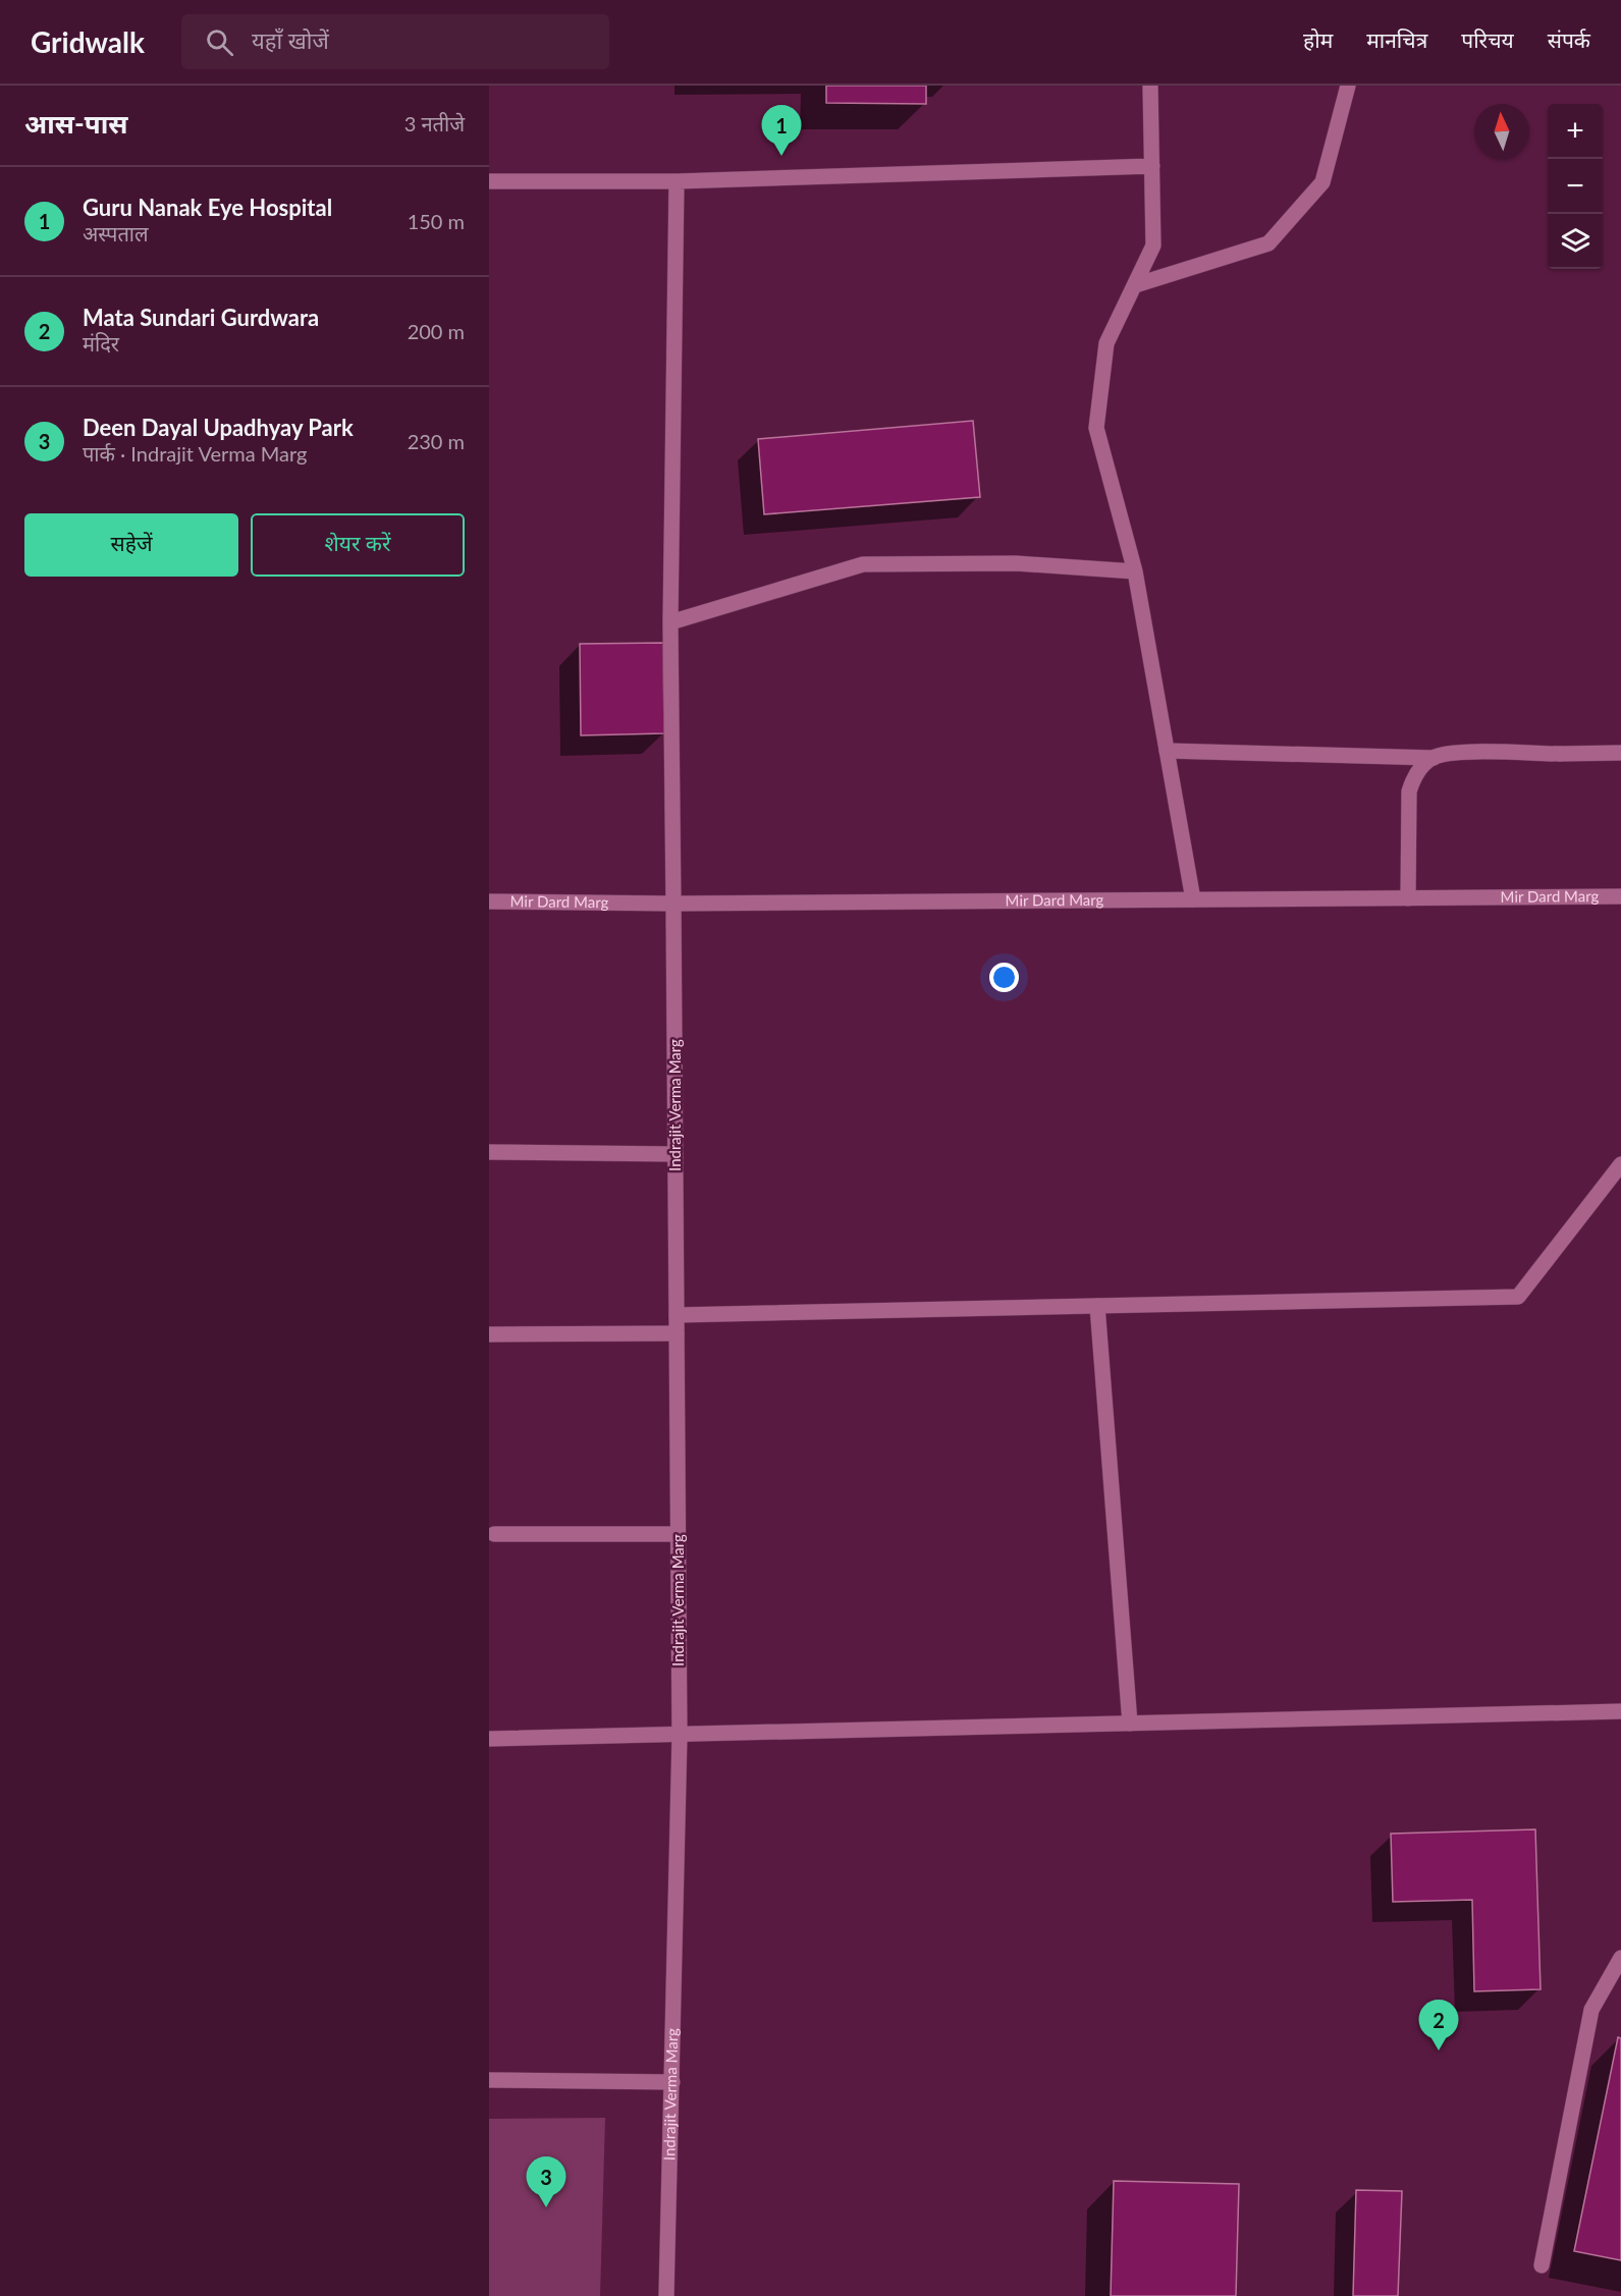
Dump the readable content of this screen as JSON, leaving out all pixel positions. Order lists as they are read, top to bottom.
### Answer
{
  "streets": {
    "street": ["Mir Dard Marg", "Indrajit Verma Marg"]
  },
  "crossings": [
    ["Mir Dard Marg", "Indrajit Verma Marg"]
  ],
  "north": "top",
  "page": {
    "header": "Gridwalk",
    "search": "यहाँ खोजें",
    "nav": [
      "होम",
      "मानचित्र",
      "परिचय",
      "संपर्क"
    ],
    "heading": ["आस-पास", "3 नतीजे"],
    "map_buttons": ["+", "−"],
    "pins": ["1", "2", "3"],
    "list": [
      {
        "mark": "1",
        "name": "Guru Nanak Eye Hospital",
        "note": "अस्पताल",
        "value": "150 m"
      },
      {
        "mark": "2",
        "name": "Mata Sundari Gurdwara",
        "note": "मंदिर",
        "value": "200 m"
      },
      {
        "mark": "3",
        "name": "Deen Dayal Upadhyay Park",
        "note": "पार्क · Indrajit Verma Marg",
        "value": "230 m"
      }
    ],
    "buttons": ["सहेजें", "शेयर करें"]
  }
}
